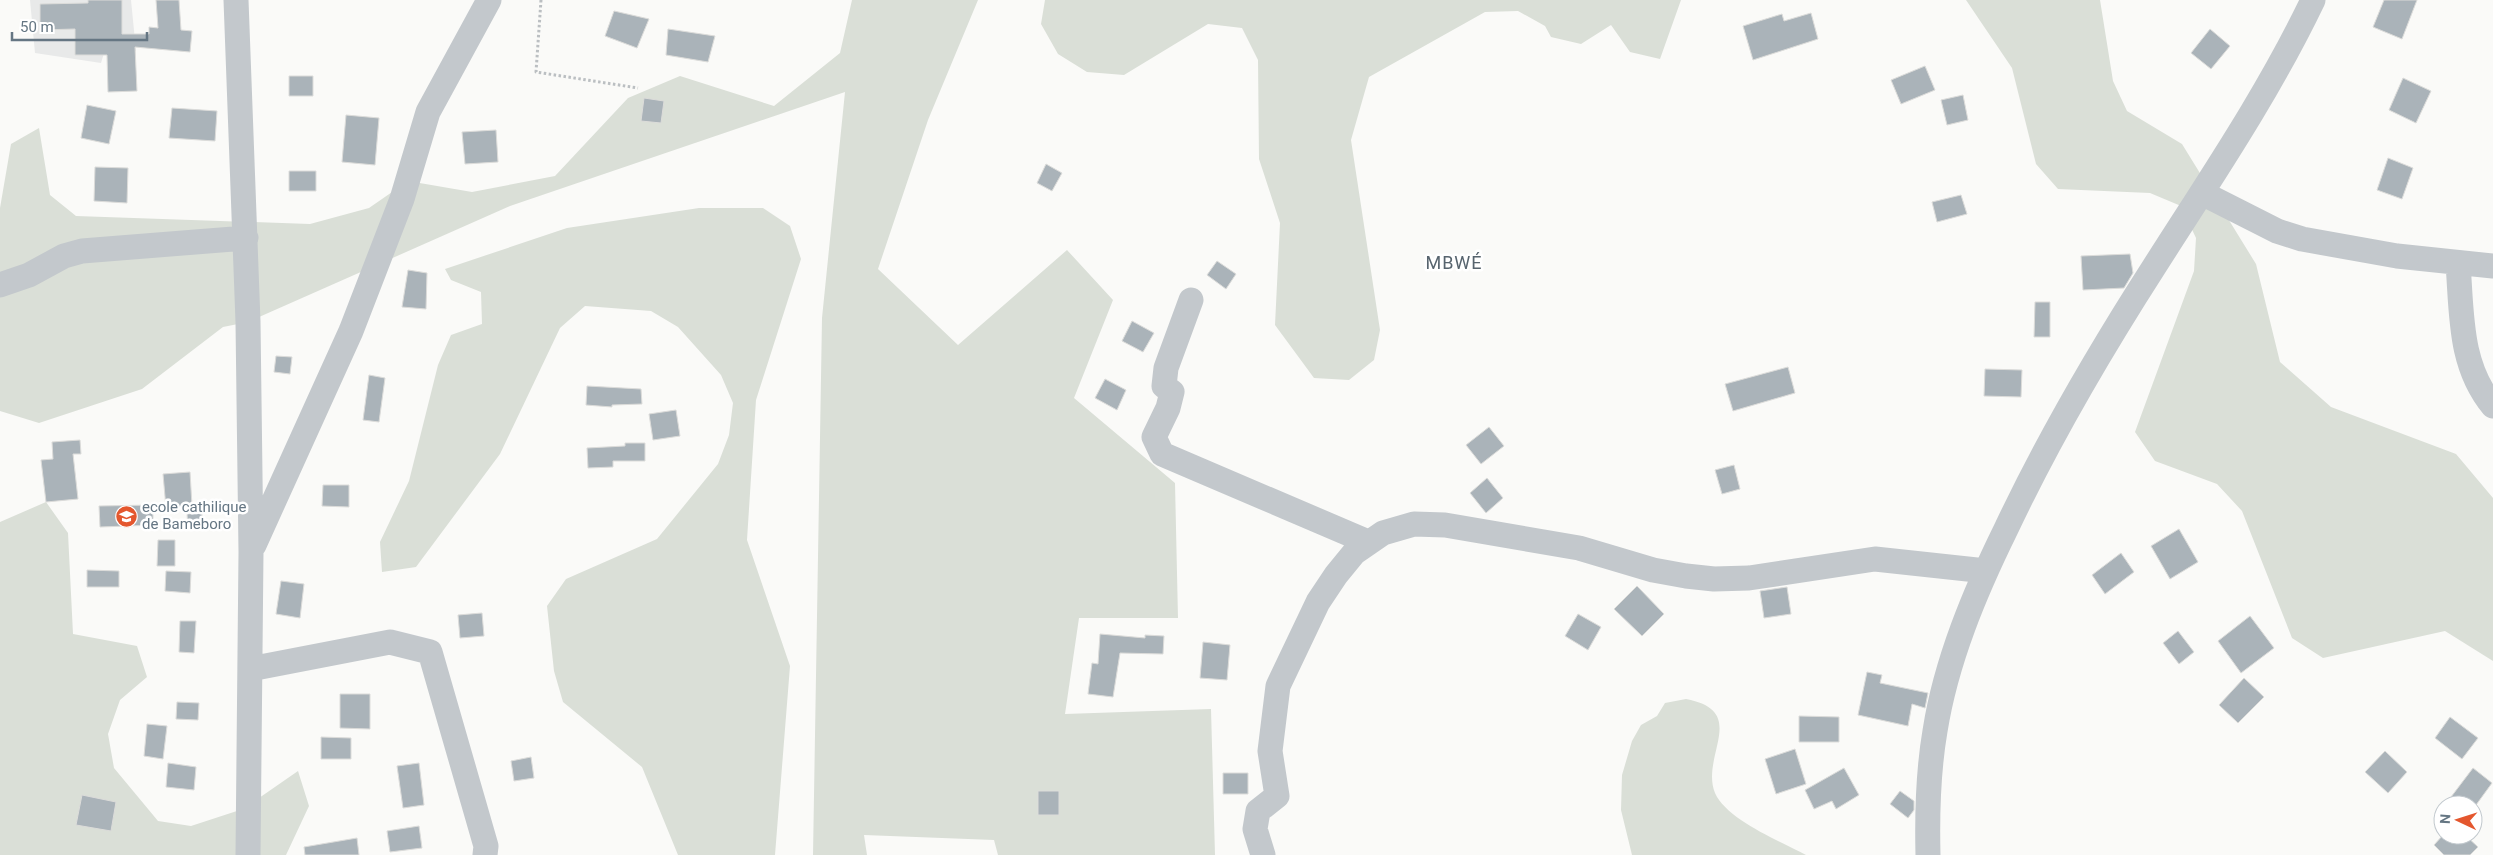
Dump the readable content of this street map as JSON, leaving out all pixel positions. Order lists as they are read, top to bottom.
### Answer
{
  "districts": ["MBWÉ"],
  "places": {
    "school or university": ["ecole cathilique de Bameboro"]
  },
  "scale_bar": "50 m",
  "north": "left"
}
